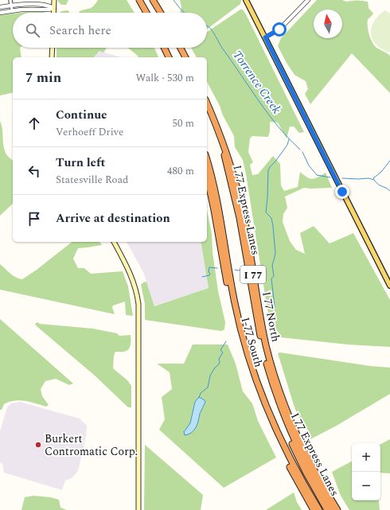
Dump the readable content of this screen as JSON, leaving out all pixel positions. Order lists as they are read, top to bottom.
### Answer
{
  "streets": {
    "highway": [
      "I 77 Express Lanes",
      "I 77",
      "I 77 North",
      "I-77 South"
    ]
  },
  "crossings": [
    ["I 77 Express Lanes", "I 77 North"]
  ],
  "water": ["Torrence Creek"],
  "places": ["Burkert Contromatic Corp."],
  "north": "top",
  "page": {
    "search": "Search here",
    "heading": ["7 min", "Walk · 530 m"],
    "list": [
      ["Continue", "Verhoeff Drive", "50 m"],
      ["Turn left", "Statesville Road", "480 m"],
      "Arrive at destination"
    ],
    "map_buttons": ["+", "−"]
  }
}
